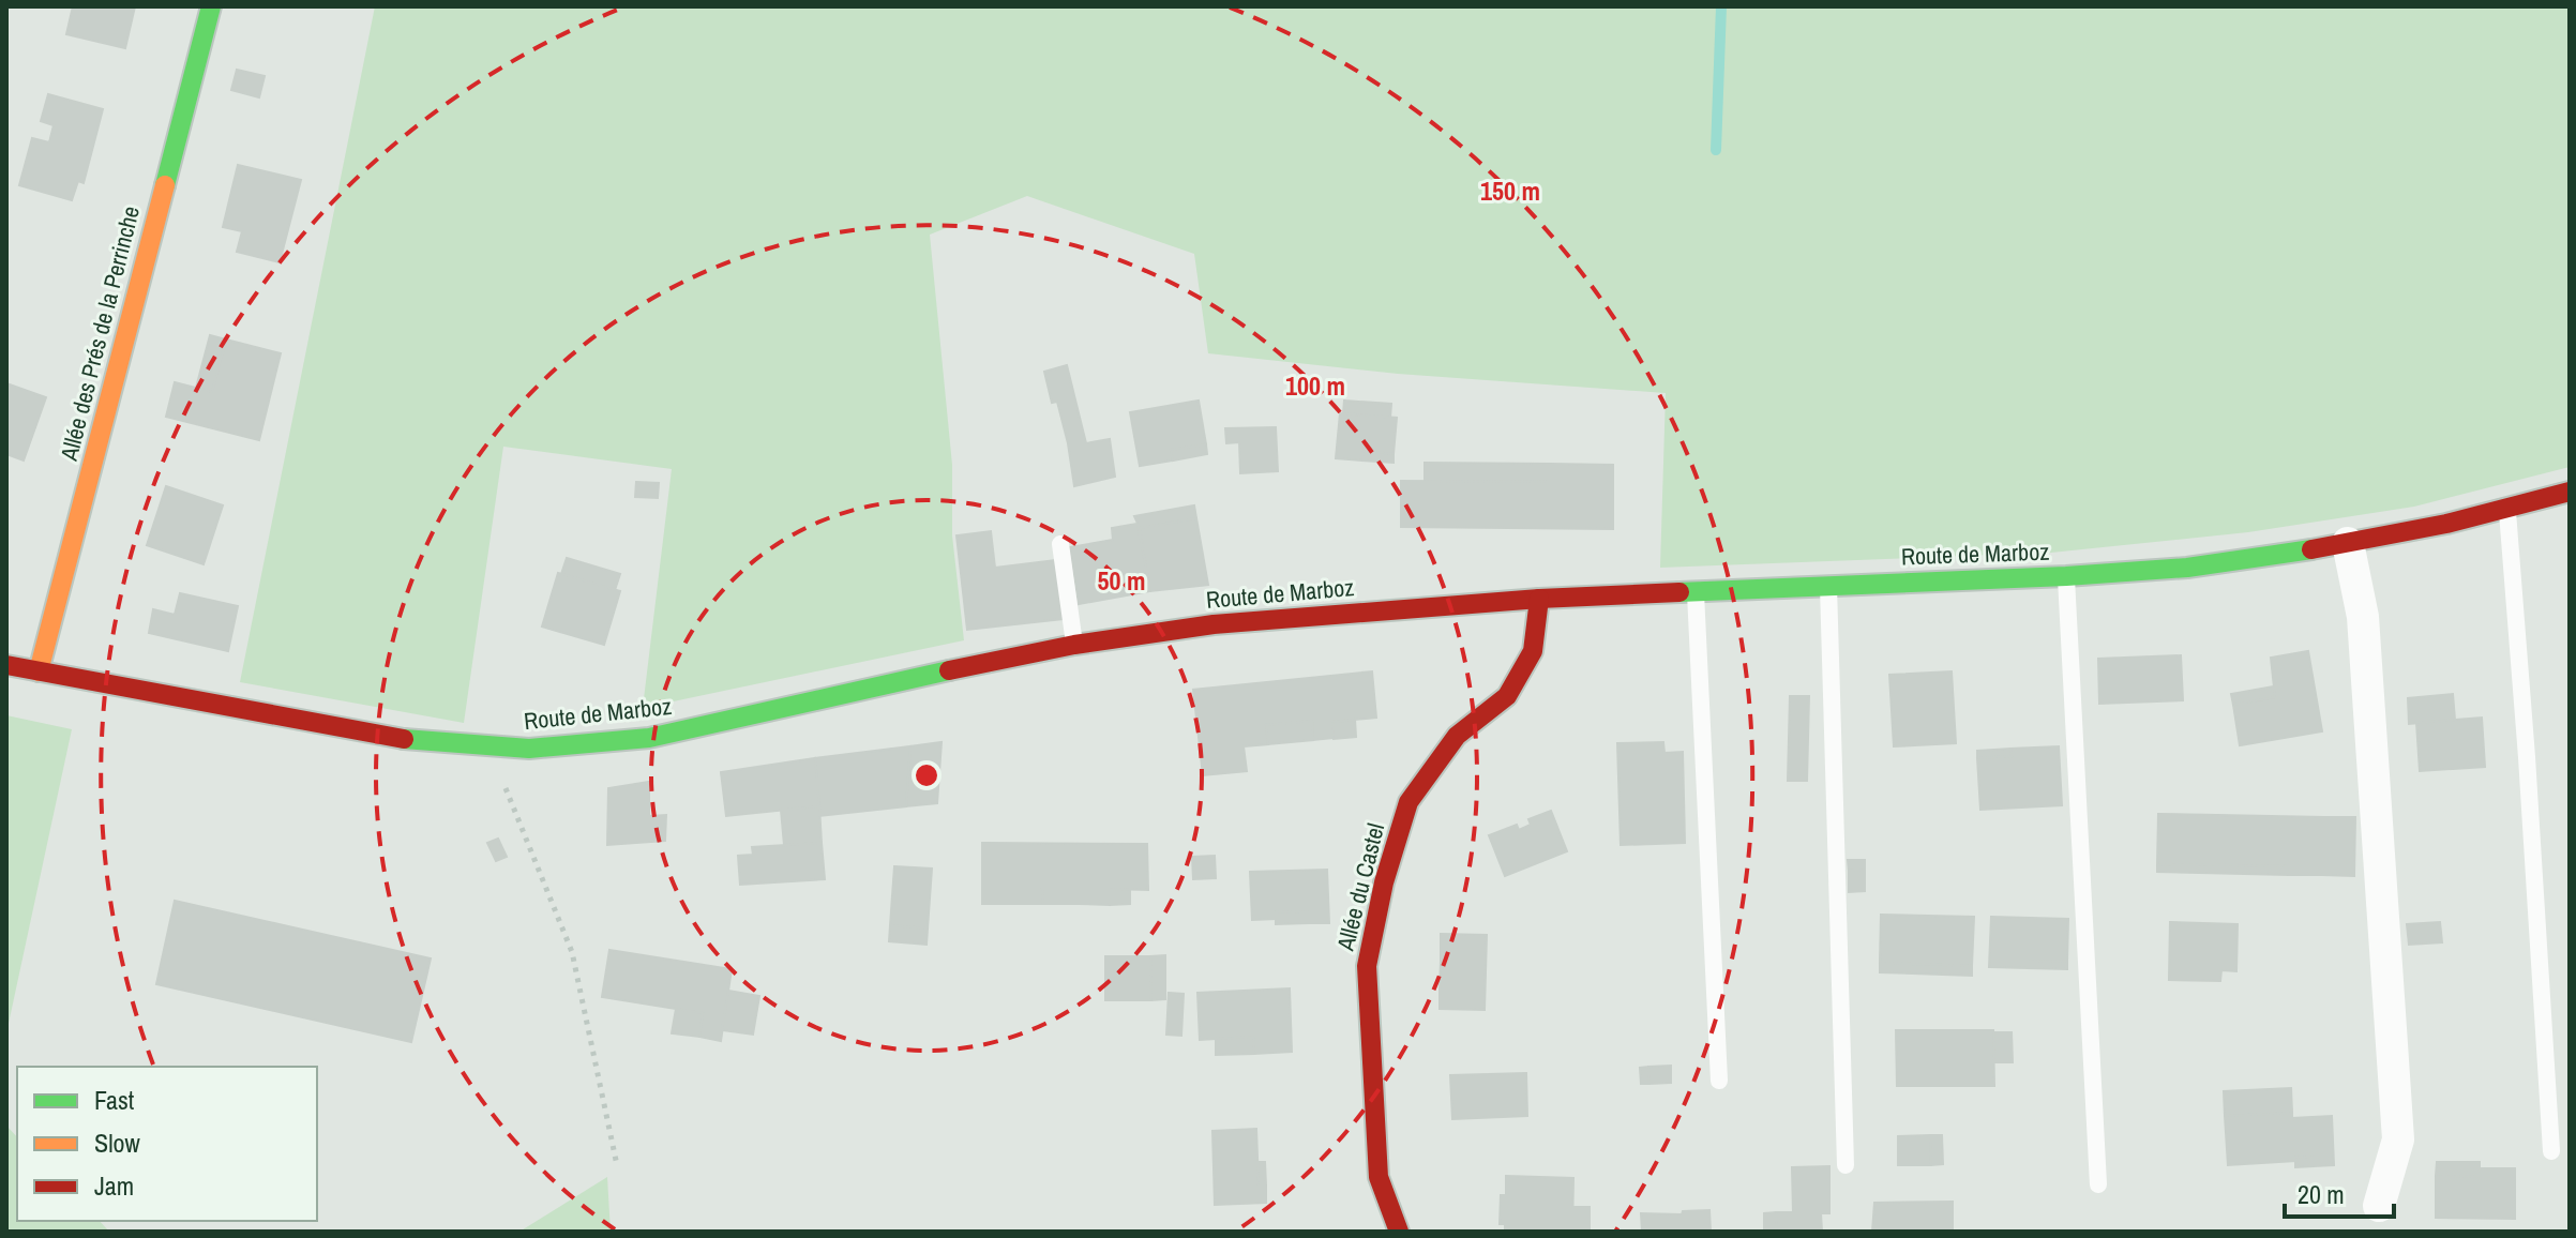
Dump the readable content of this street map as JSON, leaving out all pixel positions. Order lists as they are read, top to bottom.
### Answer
{
  "streets": {
    "main road": ["Allée des Prés de la Perrinche", "Route de Marboz", "Allée du Castel"]
  },
  "crossings": [
    ["Allée des Prés de la Perrinche", "Route de Marboz"],
    ["Route de Marboz", "Allée du Castel"]
  ],
  "legend": ["Fast", "Slow", "Jam"],
  "scale_bar": "20 m",
  "rings": ["150 m", "100 m", "50 m"]
}
